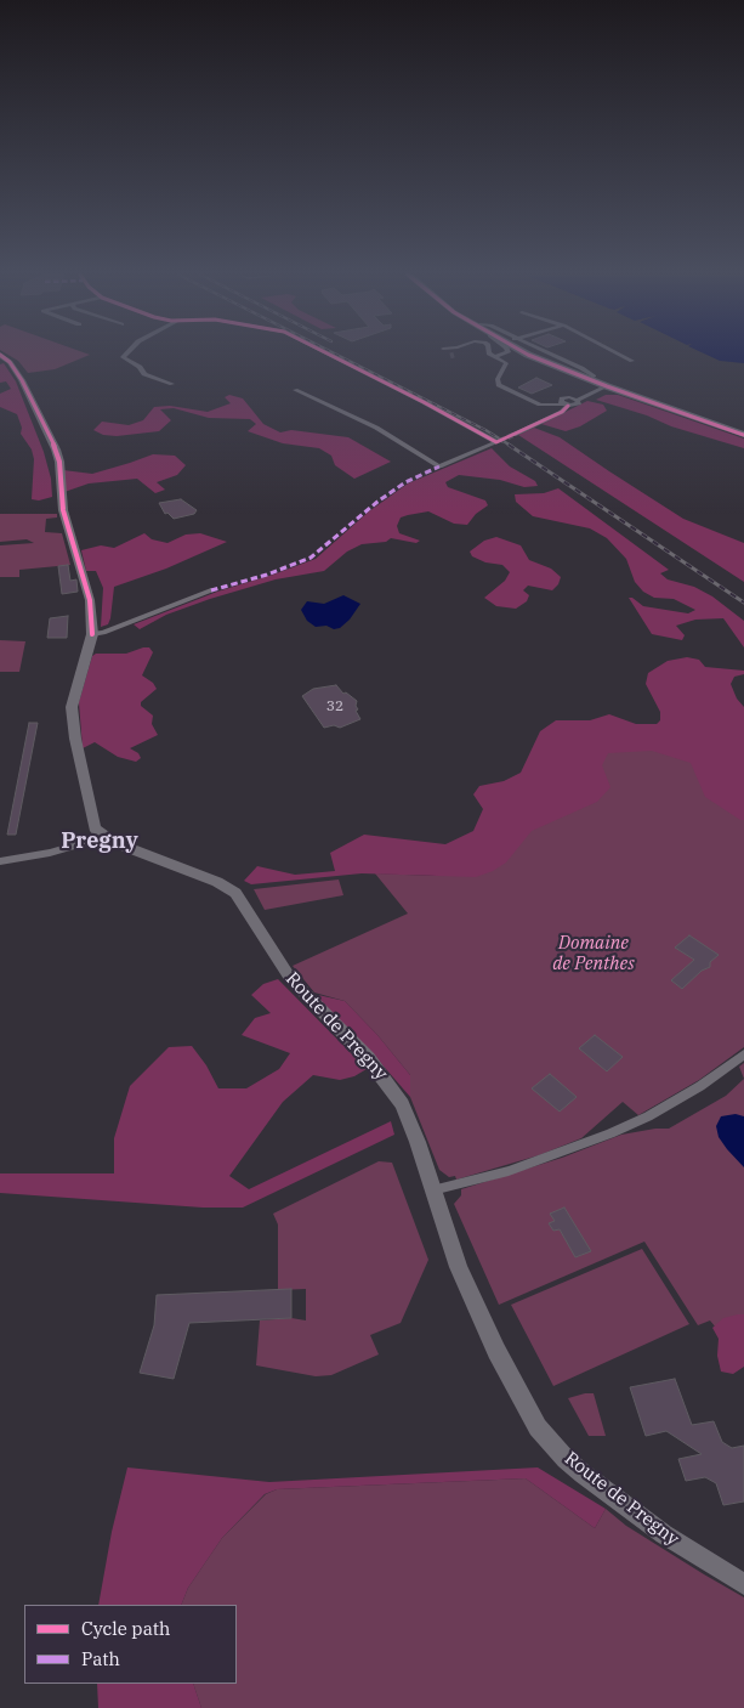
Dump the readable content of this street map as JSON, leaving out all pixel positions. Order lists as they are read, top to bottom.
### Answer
{
  "streets": {
    "street": ["Route de Pregny"]
  },
  "districts": ["Pregny"],
  "parks": ["Domaine de Penthes"],
  "house_numbers": ["32"],
  "legend": ["Cycle path", "Path"]
}
